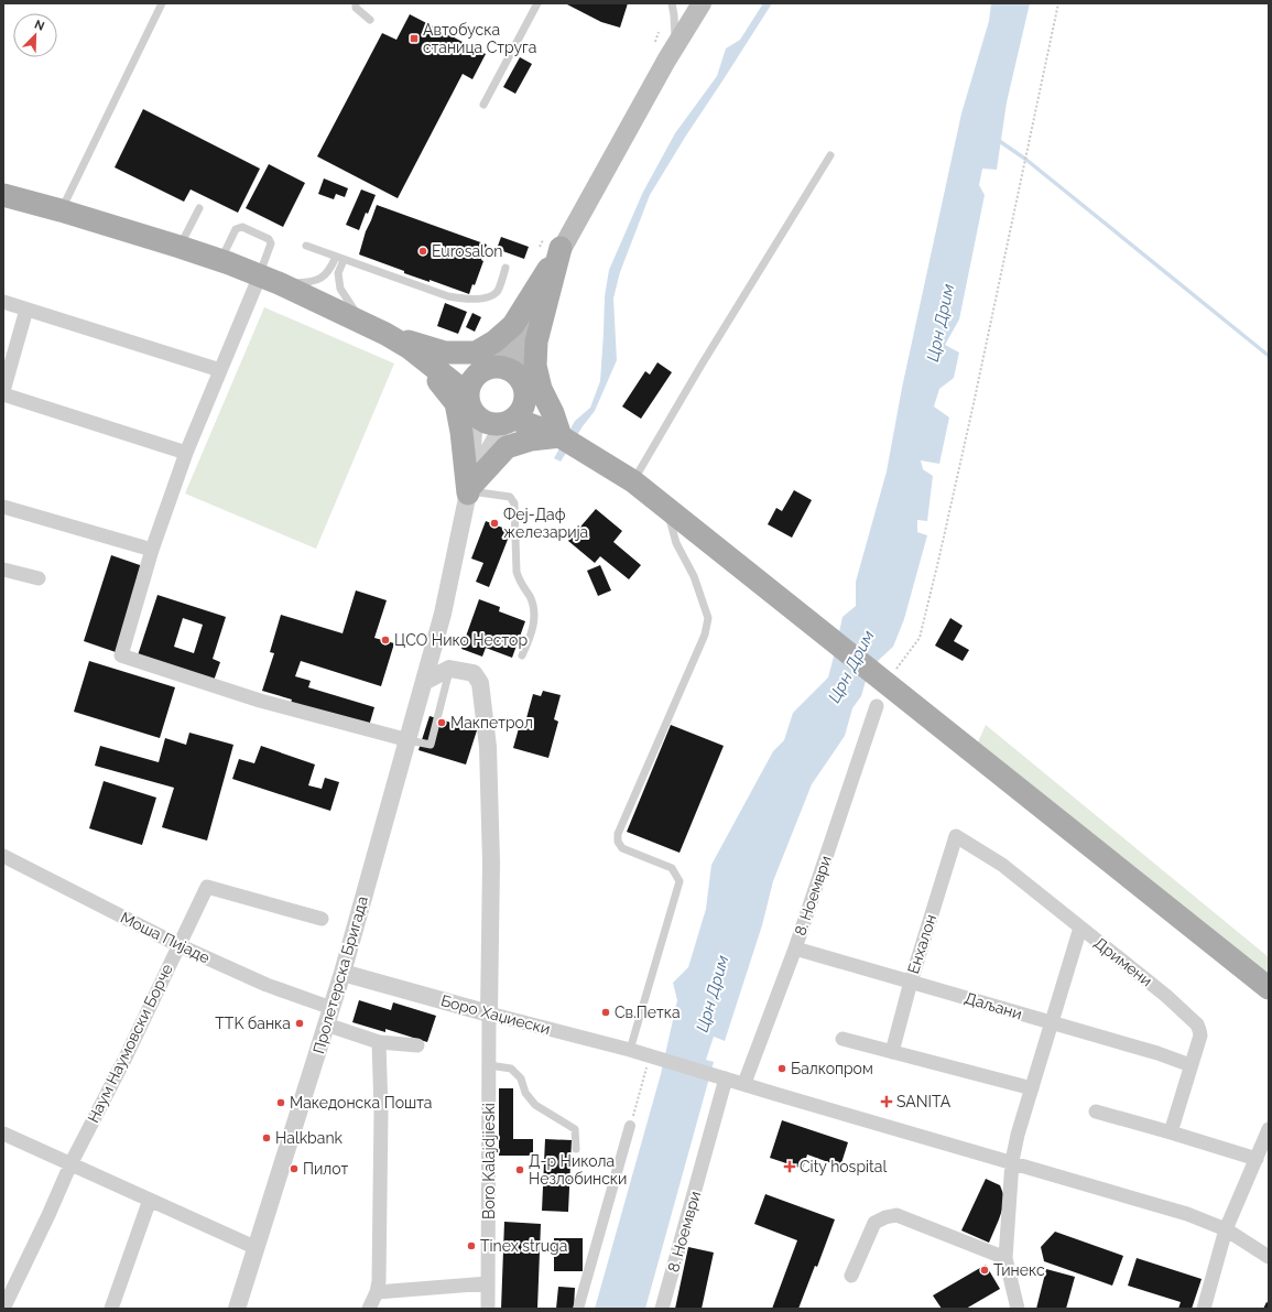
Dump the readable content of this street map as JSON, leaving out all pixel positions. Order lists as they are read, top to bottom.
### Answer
{
  "streets": {
    "street": [
      "8. Ноември",
      "Моша Пијаде",
      "Енхалон",
      "Дримени",
      "Пролетерска Бригада",
      "Даљани",
      "Боро Хаџиески",
      "Наум Наумовски Борче",
      "Boro Kalajdjieski"
    ]
  },
  "crossings": [
    ["8. Ноември", "Даљани"],
    ["8. Ноември", "Боро Хаџиески"],
    ["Моша Пијаде", "Пролетерска Бригада"],
    ["Моша Пијаде", "Наум Наумовски Борче"],
    ["Енхалон", "Дримени"],
    ["Енхалон", "Даљани"],
    ["Дримени", "Даљани"],
    ["Пролетерска Бригада", "Боро Хаџиески"],
    ["Боро Хаџиески", "Boro Kalajdjieski"]
  ],
  "water": ["Црн Дрим"],
  "places": {
    "transit": ["Автобуска станица Струга"],
    "other": [
      "Eurosalon",
      "Феј-Даф железарија",
      "ЦСО Нико Нестор",
      "Макпетрол",
      "Св.Петка",
      "TTK банка",
      "Балкопром",
      "Македонска Пошта",
      "Halkbank",
      "Пилот",
      "Д-р Никола Незлобински",
      "Tinex struga",
      "Тинекс"
    ],
    "health": ["SANITA", "City hospital"]
  },
  "north": "top right"
}
